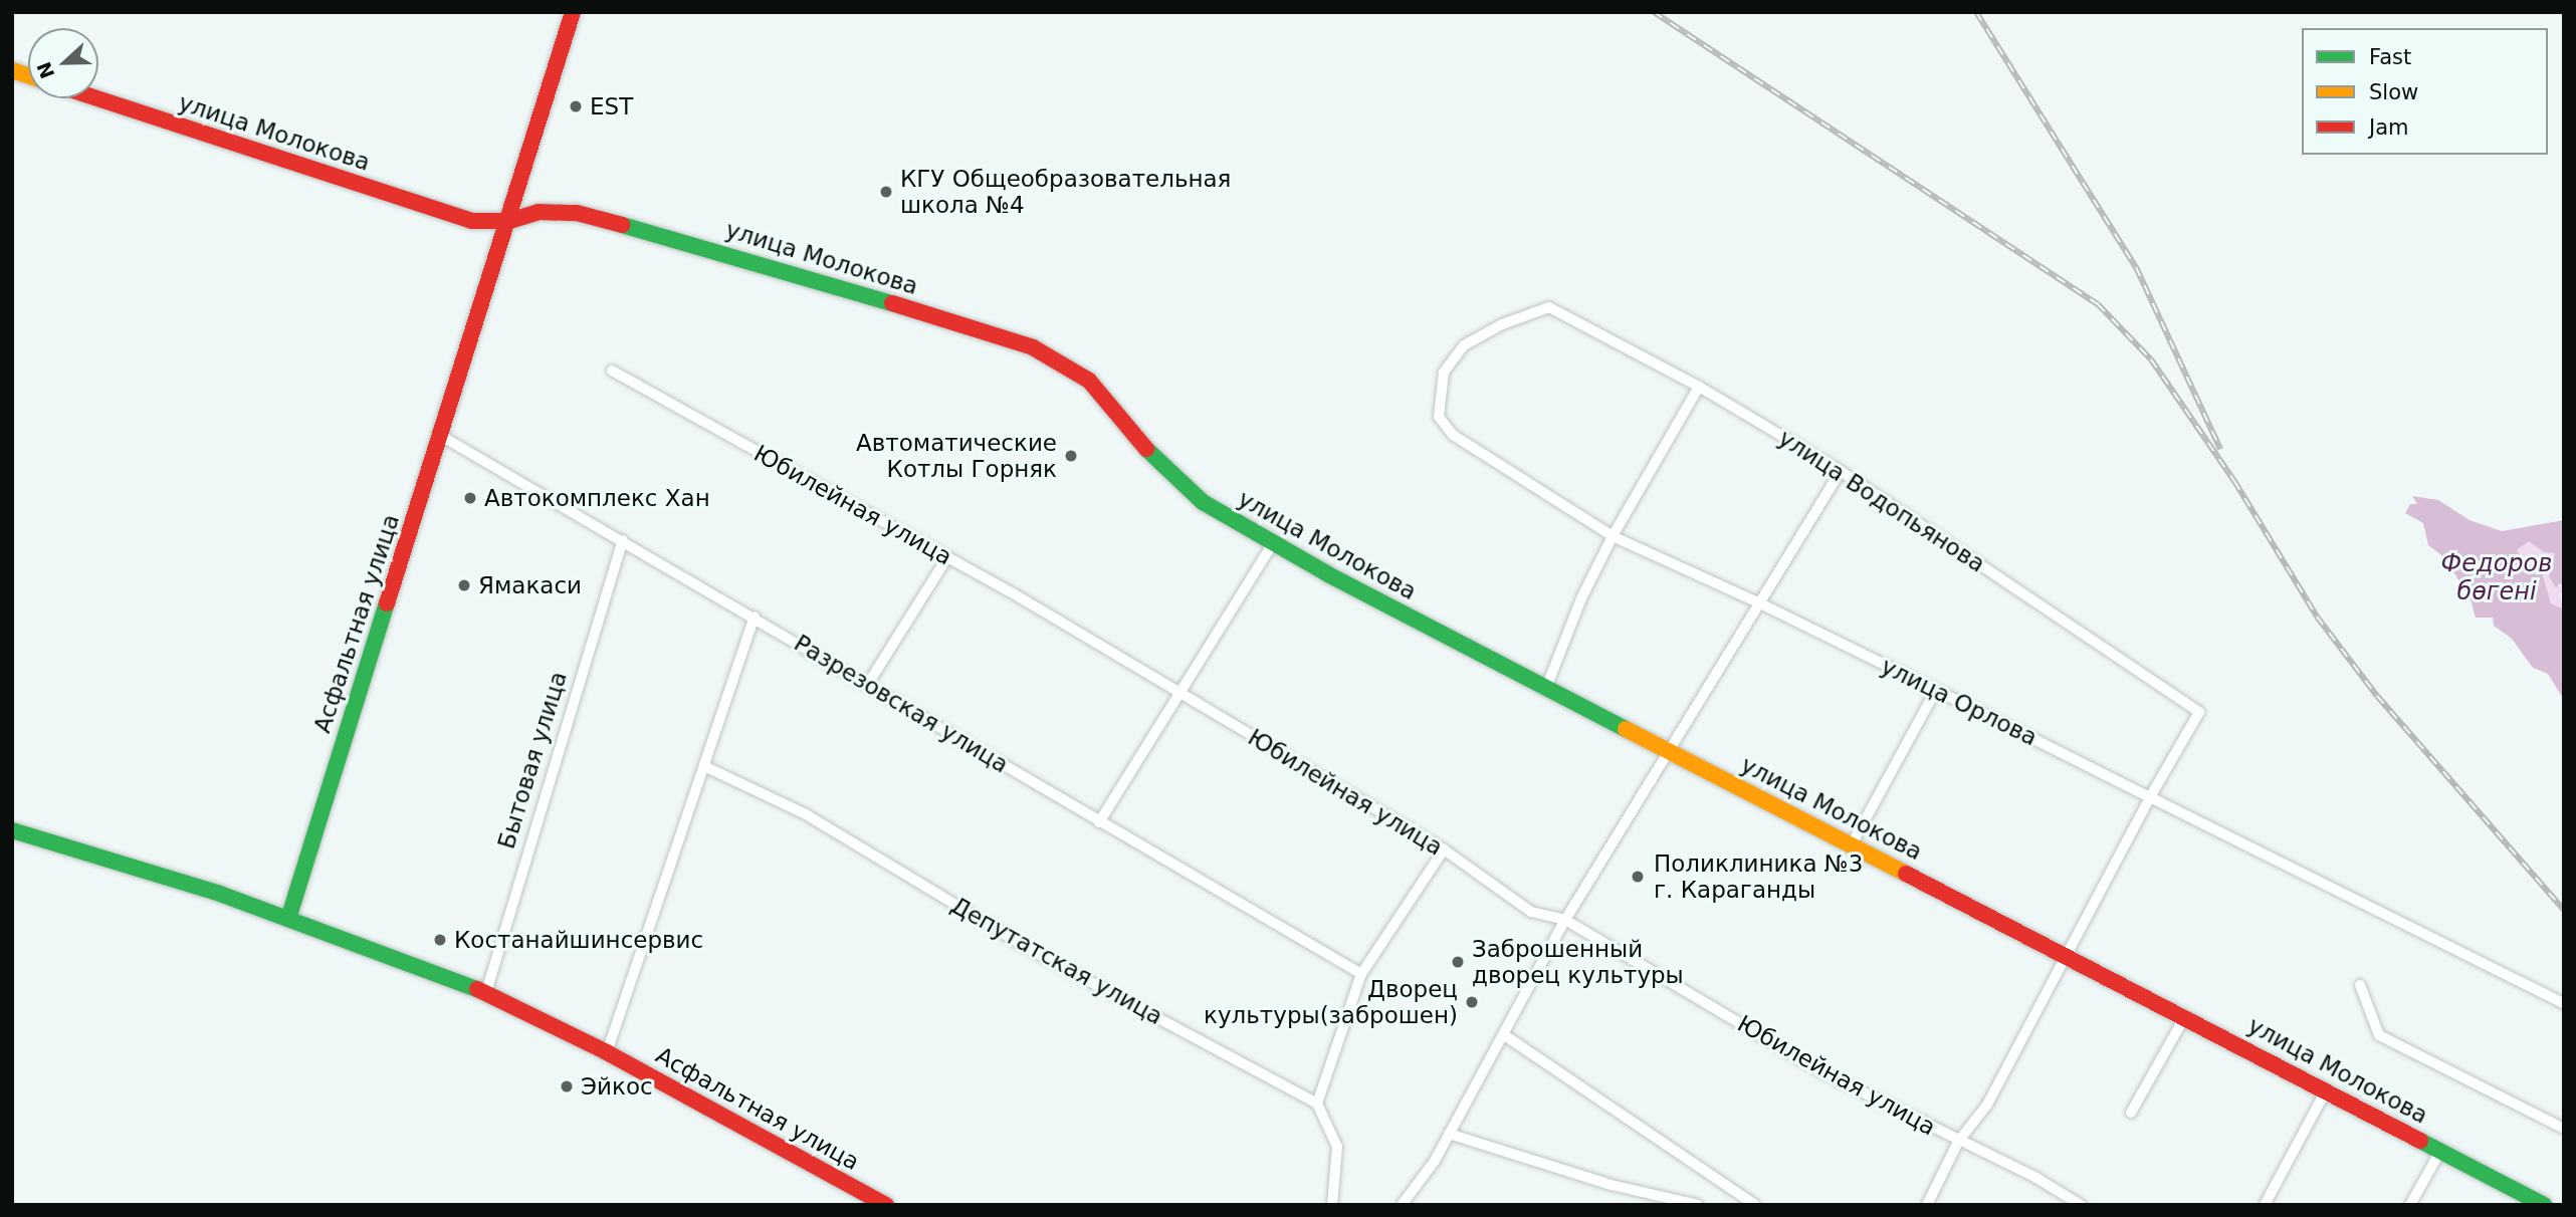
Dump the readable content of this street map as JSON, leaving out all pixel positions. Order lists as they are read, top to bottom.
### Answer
{
  "streets": {
    "street": [
      "улица Молокова",
      "улица Водопьянова",
      "Юбилейная улица",
      "Асфальтная улица",
      "улица Орлова",
      "Разрезовская улица",
      "Бытовая улица",
      "Депутатская улица"
    ]
  },
  "crossings": [
    ["улица Молокова", "Асфальтная улица"],
    ["улица Водопьянова", "улица Орлова"],
    ["Асфальтная улица", "Разрезовская улица"],
    ["Асфальтная улица", "Бытовая улица"],
    ["Разрезовская улица", "Бытовая улица"]
  ],
  "water": ["Федоров бөгені"],
  "places": [
    "EST",
    "КГУ Общеобразовательная школа №4",
    "Автоматические Котлы Горняк",
    "Автокомплекс Хан",
    "Ямакаси",
    "Поликлиника №3 г. Караганды",
    "Костанайшинсервис",
    "Заброшенный дворец культуры",
    "Дворец культуры(заброшен)",
    "Эйкос"
  ],
  "legend": ["Fast", "Slow", "Jam"],
  "north": "left"
}
